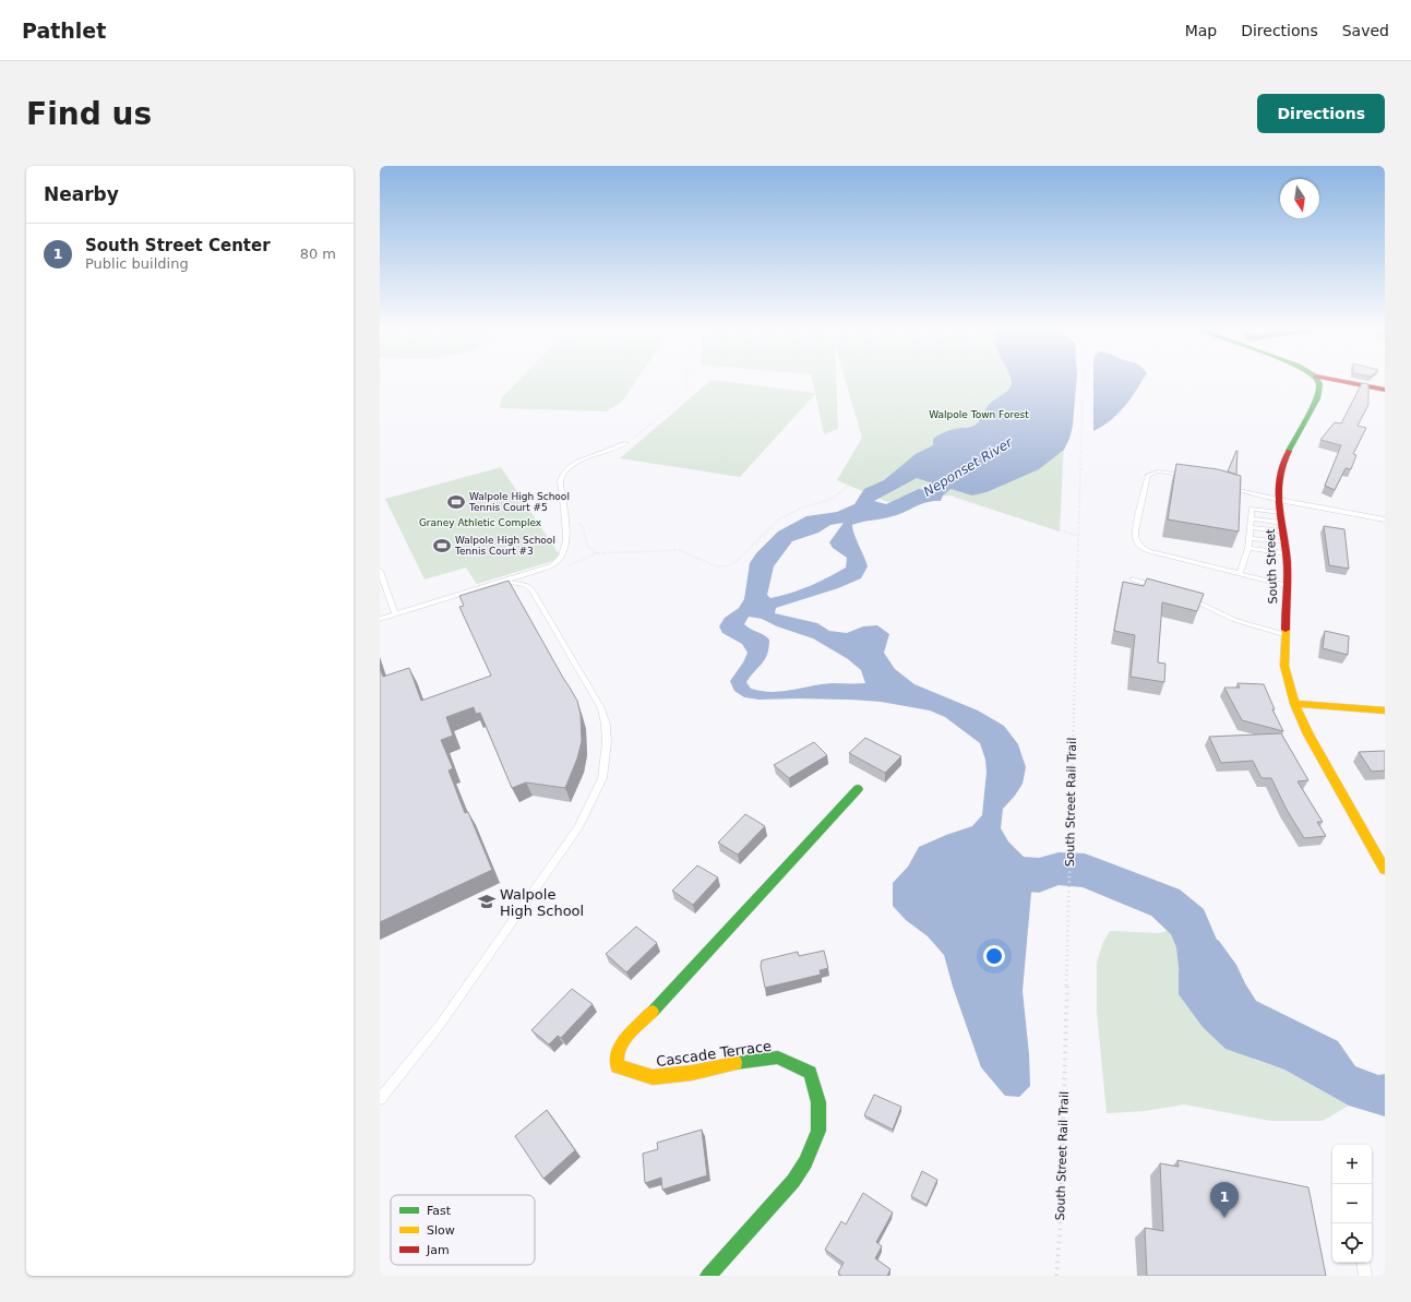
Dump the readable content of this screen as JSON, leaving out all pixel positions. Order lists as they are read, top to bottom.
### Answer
{
  "streets": {
    "street": ["South Street", "Cascade Terrace"],
    "path": ["South Street Rail Trail"]
  },
  "water": ["Neponset River"],
  "parks": ["Walpole Town Forest", "Graney Athletic Complex"],
  "places": {
    "sports": ["Walpole High School Tennis Court #5", "Walpole High School Tennis Court #3"],
    "school or university": ["Walpole High School"]
  },
  "legend": ["Fast", "Slow", "Jam"],
  "north": "bottom",
  "page": {
    "header": "Pathlet",
    "nav": ["Map", "Directions", "Saved"],
    "buttons": "Directions",
    "title": "Find us",
    "heading": "Nearby",
    "list": [
      {
        "mark": "1",
        "name": "South Street Center",
        "note": "Public building",
        "value": "80 m"
      }
    ],
    "map_buttons": ["+", "−"],
    "pins": "1"
  }
}
